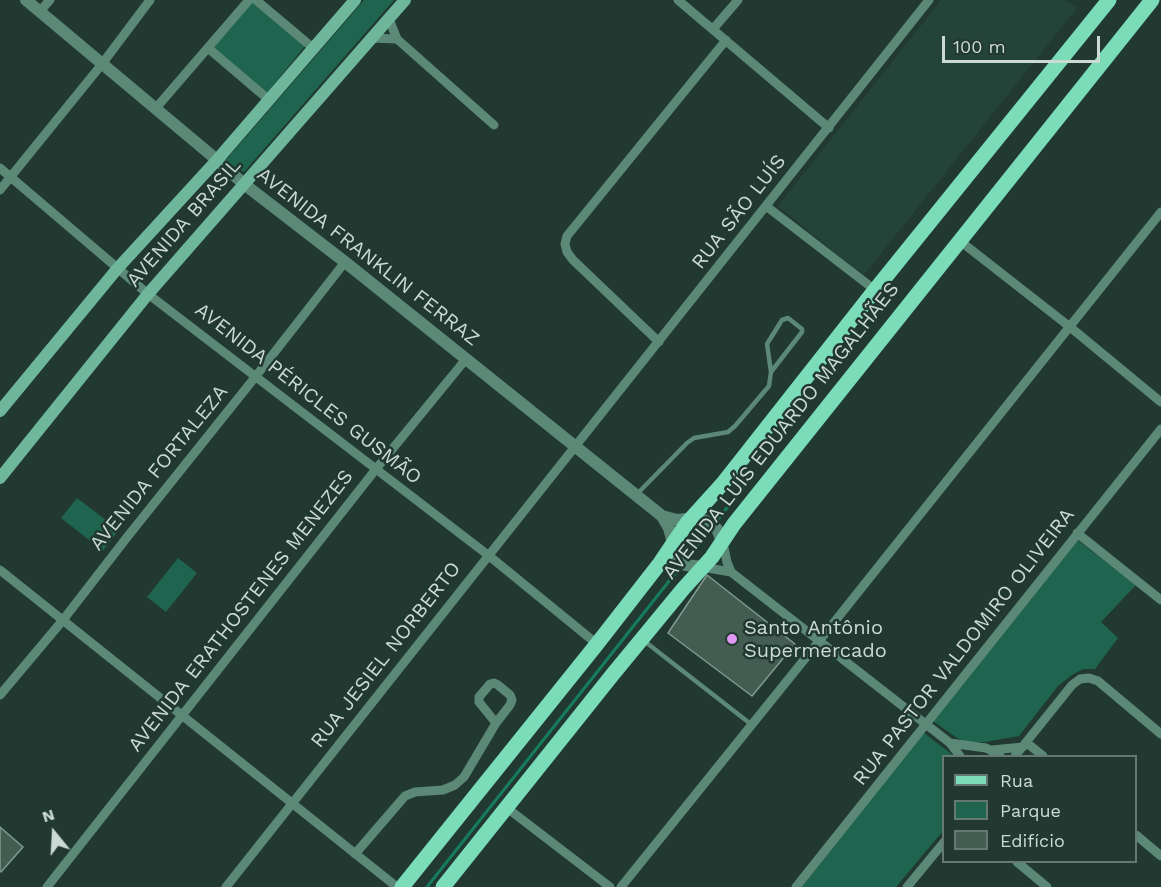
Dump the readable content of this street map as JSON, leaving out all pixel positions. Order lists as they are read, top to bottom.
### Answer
{
  "streets": {
    "main road": ["AVENIDA BRASIL", "AVENIDA LUÍS EDUARDO MAGALHÃES"],
    "street": [
      "RUA SÃO LUÍS",
      "AVENIDA FRANKLIN FERRAZ",
      "AVENIDA PÉRICLES GUSMÃO",
      "AVENIDA FORTALEZA",
      "AVENIDA ERATHOSTENES MENEZES",
      "RUA PASTOR VALDOMIRO OLIVEIRA",
      "RUA JESIEL NORBERTO"
    ]
  },
  "crossings": [
    ["RUA SÃO LUÍS", "AVENIDA FRANKLIN FERRAZ"],
    ["RUA SÃO LUÍS", "RUA JESIEL NORBERTO"],
    ["AVENIDA BRASIL", "AVENIDA FRANKLIN FERRAZ"],
    ["AVENIDA BRASIL", "AVENIDA PÉRICLES GUSMÃO"],
    ["AVENIDA FRANKLIN FERRAZ", "AVENIDA FORTALEZA"],
    ["AVENIDA FRANKLIN FERRAZ", "AVENIDA ERATHOSTENES MENEZES"],
    ["AVENIDA FRANKLIN FERRAZ", "RUA JESIEL NORBERTO"],
    ["AVENIDA PÉRICLES GUSMÃO", "AVENIDA LUÍS EDUARDO MAGALHÃES"],
    ["AVENIDA PÉRICLES GUSMÃO", "AVENIDA FORTALEZA"],
    ["AVENIDA PÉRICLES GUSMÃO", "AVENIDA ERATHOSTENES MENEZES"],
    ["AVENIDA PÉRICLES GUSMÃO", "RUA JESIEL NORBERTO"]
  ],
  "places": ["Santo Antônio Supermercado"],
  "legend": ["Rua", "Parque", "Edifício"],
  "scale_bar": "100 m",
  "north": "top"
}
